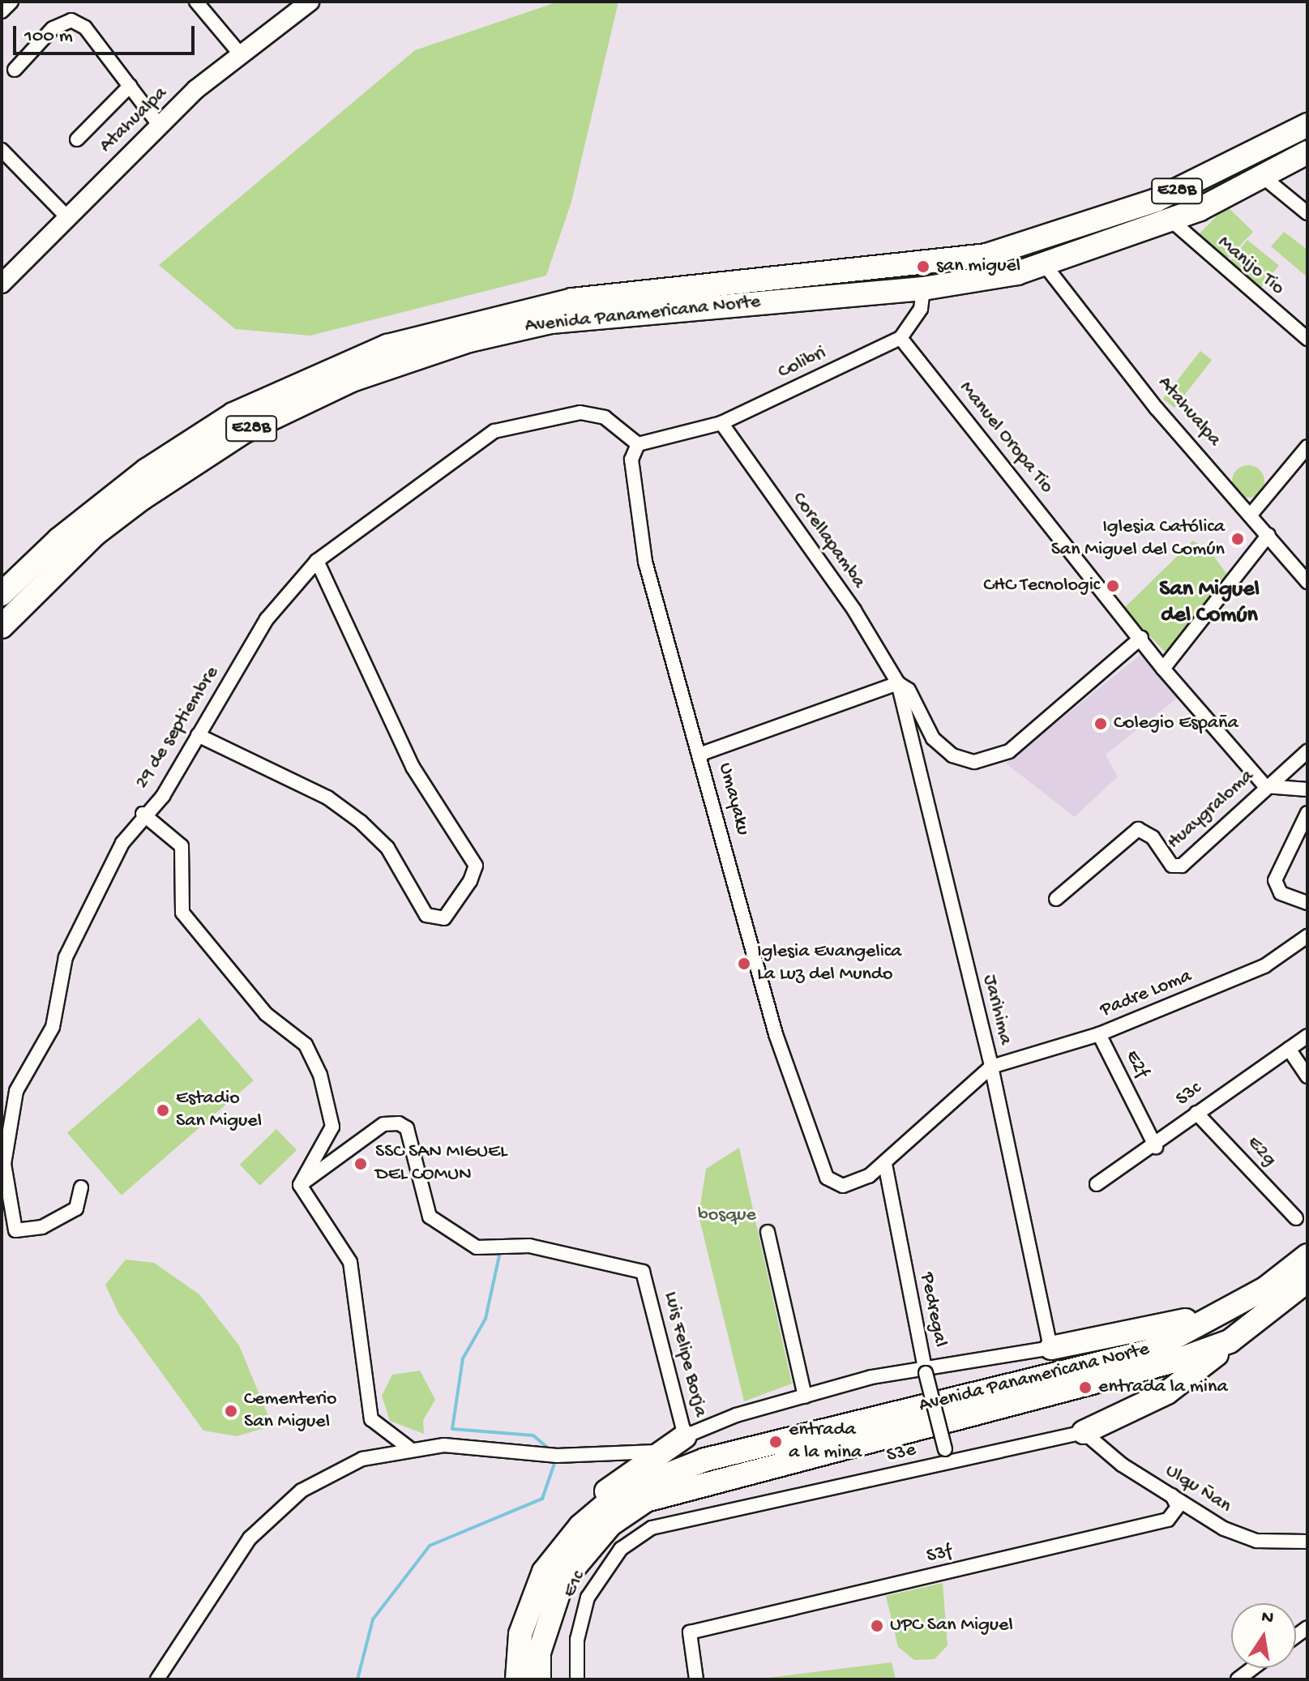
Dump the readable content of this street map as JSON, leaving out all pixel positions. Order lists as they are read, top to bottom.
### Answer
{
  "streets": {
    "highway": ["E28B", "Avenida Panamericana Norte"],
    "street": [
      "Atahualpa",
      "Manijo Tio",
      "Colibri",
      "Manuel Oropa Tio",
      "Corellapamba",
      "29 de septiembre",
      "Umayaku",
      "Huaygraloma",
      "Padre Loma",
      "Jarihima",
      "E2f",
      "S3c",
      "E2g",
      "Pedregal",
      "Luis Felipe Borja",
      "S3e",
      "Ulqu Ñan",
      "S3f",
      "E1c"
    ]
  },
  "crossings": [
    ["Atahualpa", "Avenida Panamericana Norte"],
    ["Manijo Tio", "Avenida Panamericana Norte"],
    ["Colibri", "Manuel Oropa Tio"],
    ["Colibri", "Corellapamba"],
    ["Manuel Oropa Tio", "Huaygraloma"],
    ["Corellapamba", "Jarihima"],
    ["29 de septiembre", "Umayaku"],
    ["Umayaku", "Padre Loma"],
    ["Umayaku", "Jarihima"],
    ["Umayaku", "Pedregal"],
    ["Padre Loma", "Jarihima"],
    ["Padre Loma", "E2f"],
    ["Jarihima", "Luis Felipe Borja"],
    ["E2f", "S3c"],
    ["S3c", "E2g"],
    ["Pedregal", "Luis Felipe Borja"],
    ["Pedregal", "S3e"],
    ["S3e", "Ulqu Ñan"],
    ["S3e", "E1c"],
    ["Ulqu Ñan", "S3f"]
  ],
  "districts": ["San Miguel del Común"],
  "parks": ["bosque"],
  "places": [
    "san miguel",
    "Iglesia Católica San Miguel del Común",
    "CHC Tecnologic",
    "Colegio España",
    "Iglesia Evangelica La Luz del Mundo",
    "Estadio San Miguel",
    "SSC SAN MIGUEL DEL COMUN",
    "entrada la mina",
    "Cementerio San Miguel",
    "entrada a la mina",
    "UPC San Miguel"
  ],
  "scale_bar": "100 m",
  "north": "top"
}
